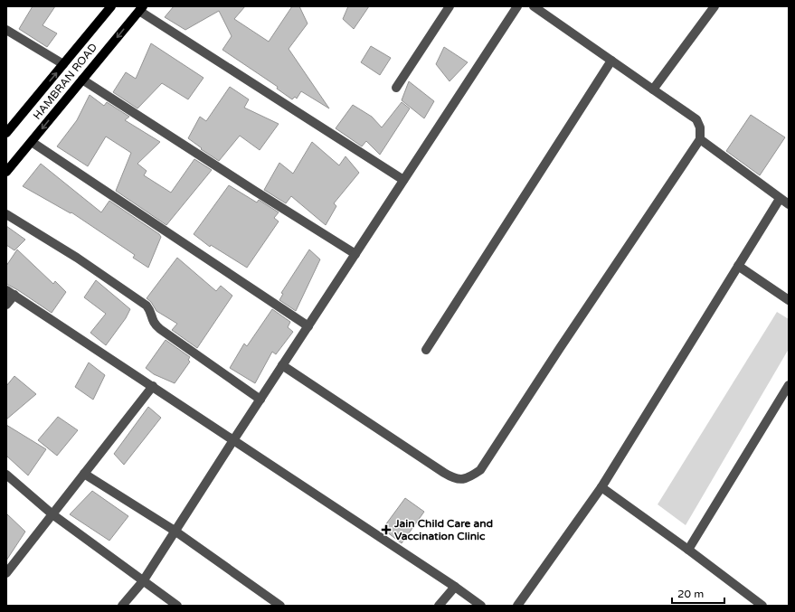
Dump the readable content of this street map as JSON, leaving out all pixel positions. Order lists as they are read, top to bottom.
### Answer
{
  "streets": {
    "main road": ["HAMBRAN ROAD"]
  },
  "places": {
    "health": ["Jain Child Care and Vaccination Clinic"]
  },
  "scale_bar": "20 m"
}
